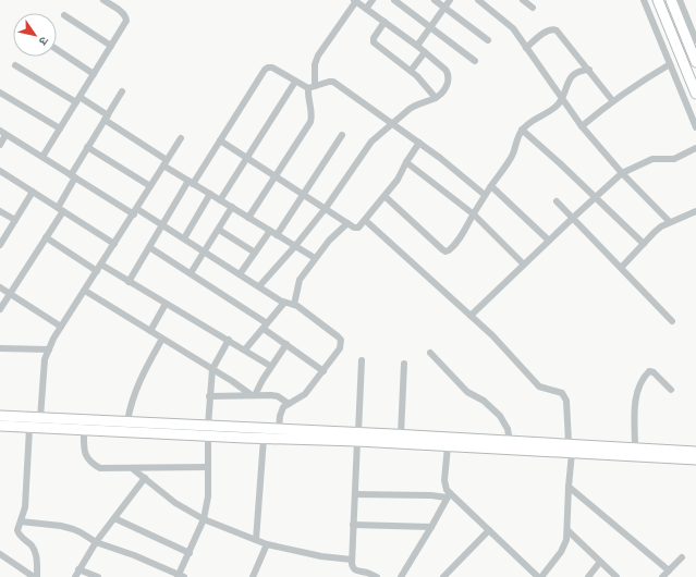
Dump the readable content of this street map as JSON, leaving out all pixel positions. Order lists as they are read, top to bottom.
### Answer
{
  "north": "bottom right"
}
